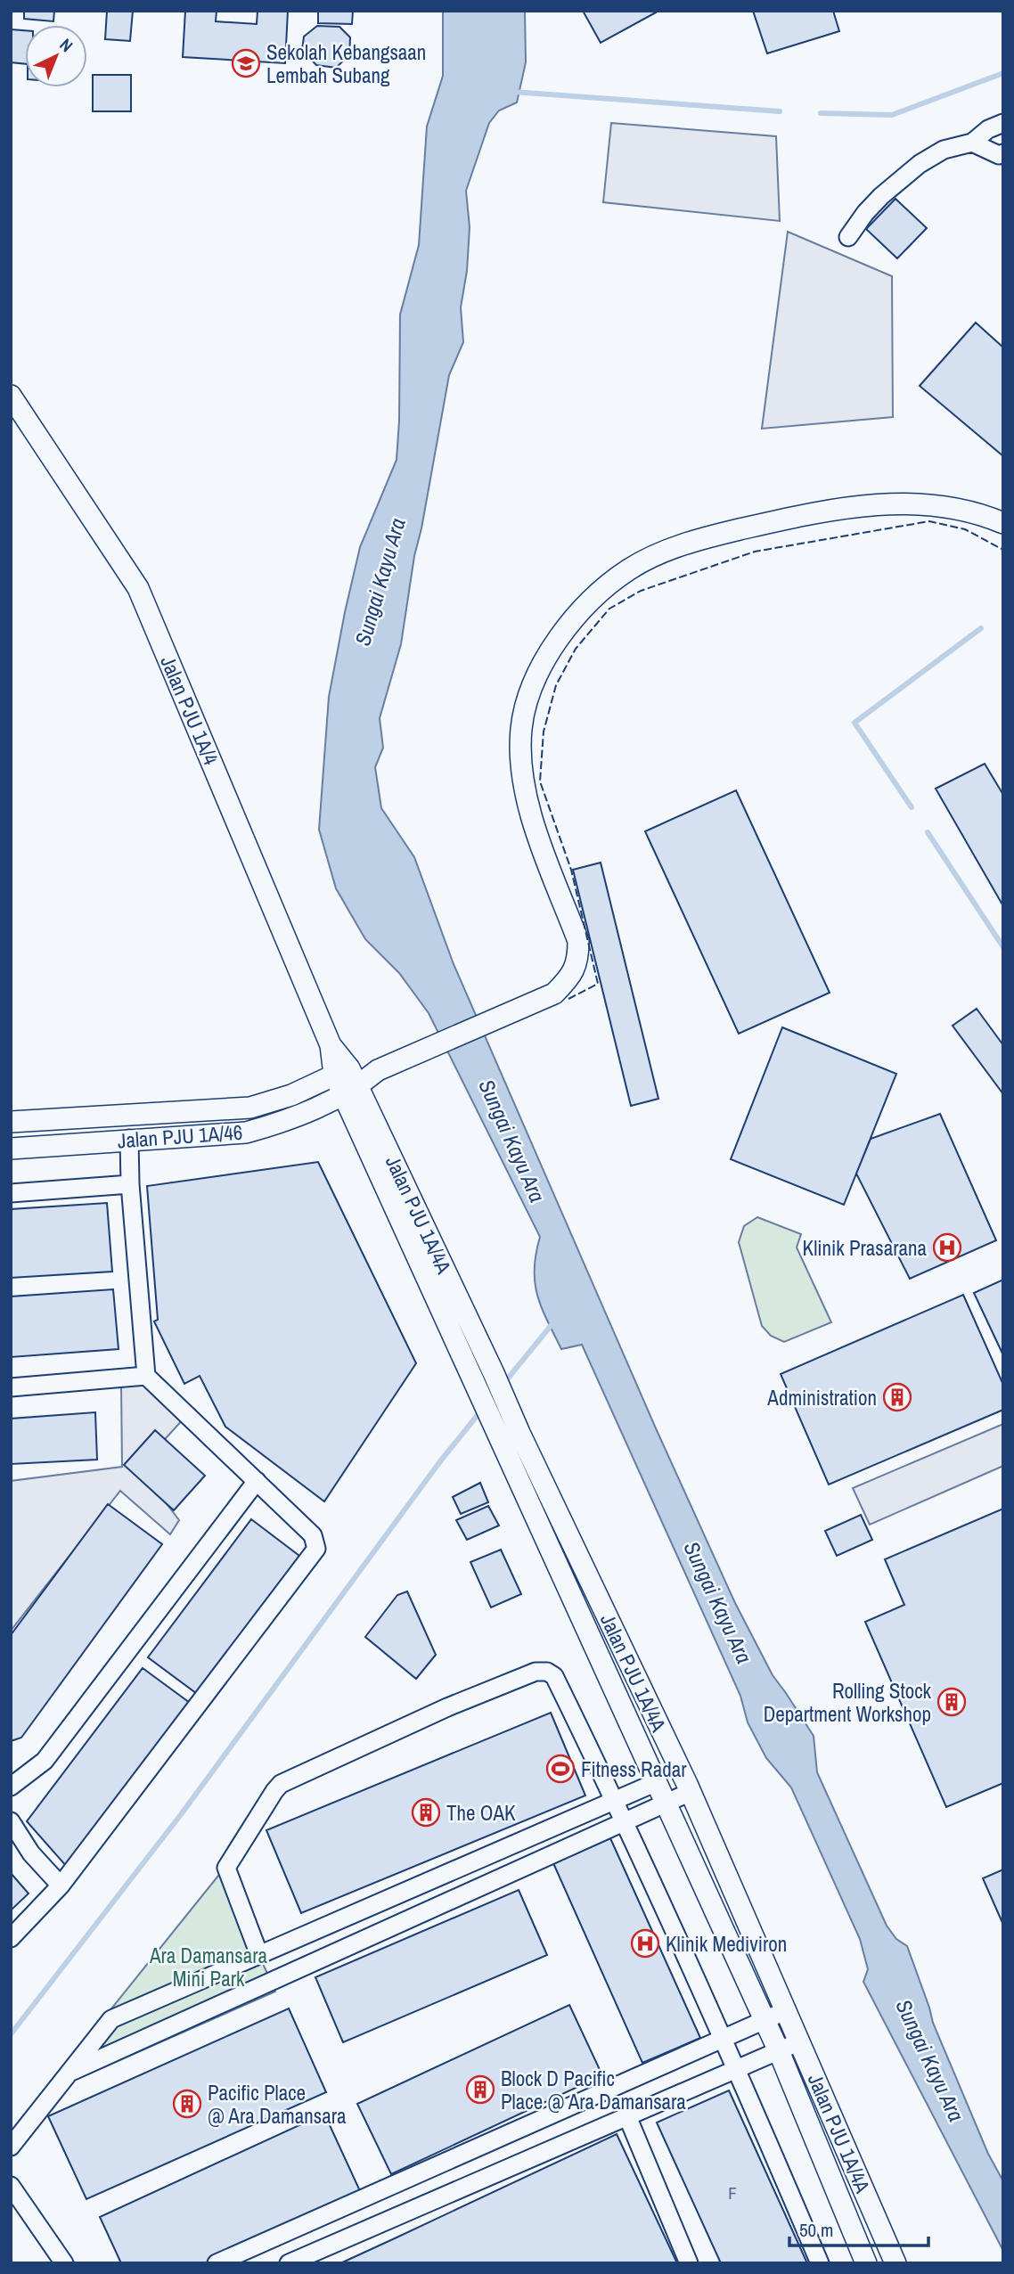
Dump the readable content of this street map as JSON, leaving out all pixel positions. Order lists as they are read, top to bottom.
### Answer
{
  "streets": {
    "street": ["Jalan PJU 1A/4", "Jalan PJU 1A/46", "Jalan PJU 1A/4A"]
  },
  "crossings": [
    ["Jalan PJU 1A/4", "Jalan PJU 1A/46"],
    ["Jalan PJU 1A/4", "Jalan PJU 1A/4A"],
    ["Jalan PJU 1A/46", "Jalan PJU 1A/4A"]
  ],
  "water": ["Sungai Kayu Ara"],
  "parks": ["Ara Damansara Mini Park"],
  "places": {
    "school or university": ["Sekolah Kebangsaan Lembah Subang"],
    "hospital": ["Klinik Prasarana", "Klinik Mediviron"],
    "building": [
      "Administration",
      "Rolling Stock Department Workshop",
      "The OAK",
      "Block D Pacific Place @ Ara Damansara",
      "Pacific Place @ Ara Damansara"
    ],
    "sports": ["Fitness Radar"]
  },
  "house_numbers": ["F"],
  "scale_bar": "50 m",
  "north": "top right"
}
